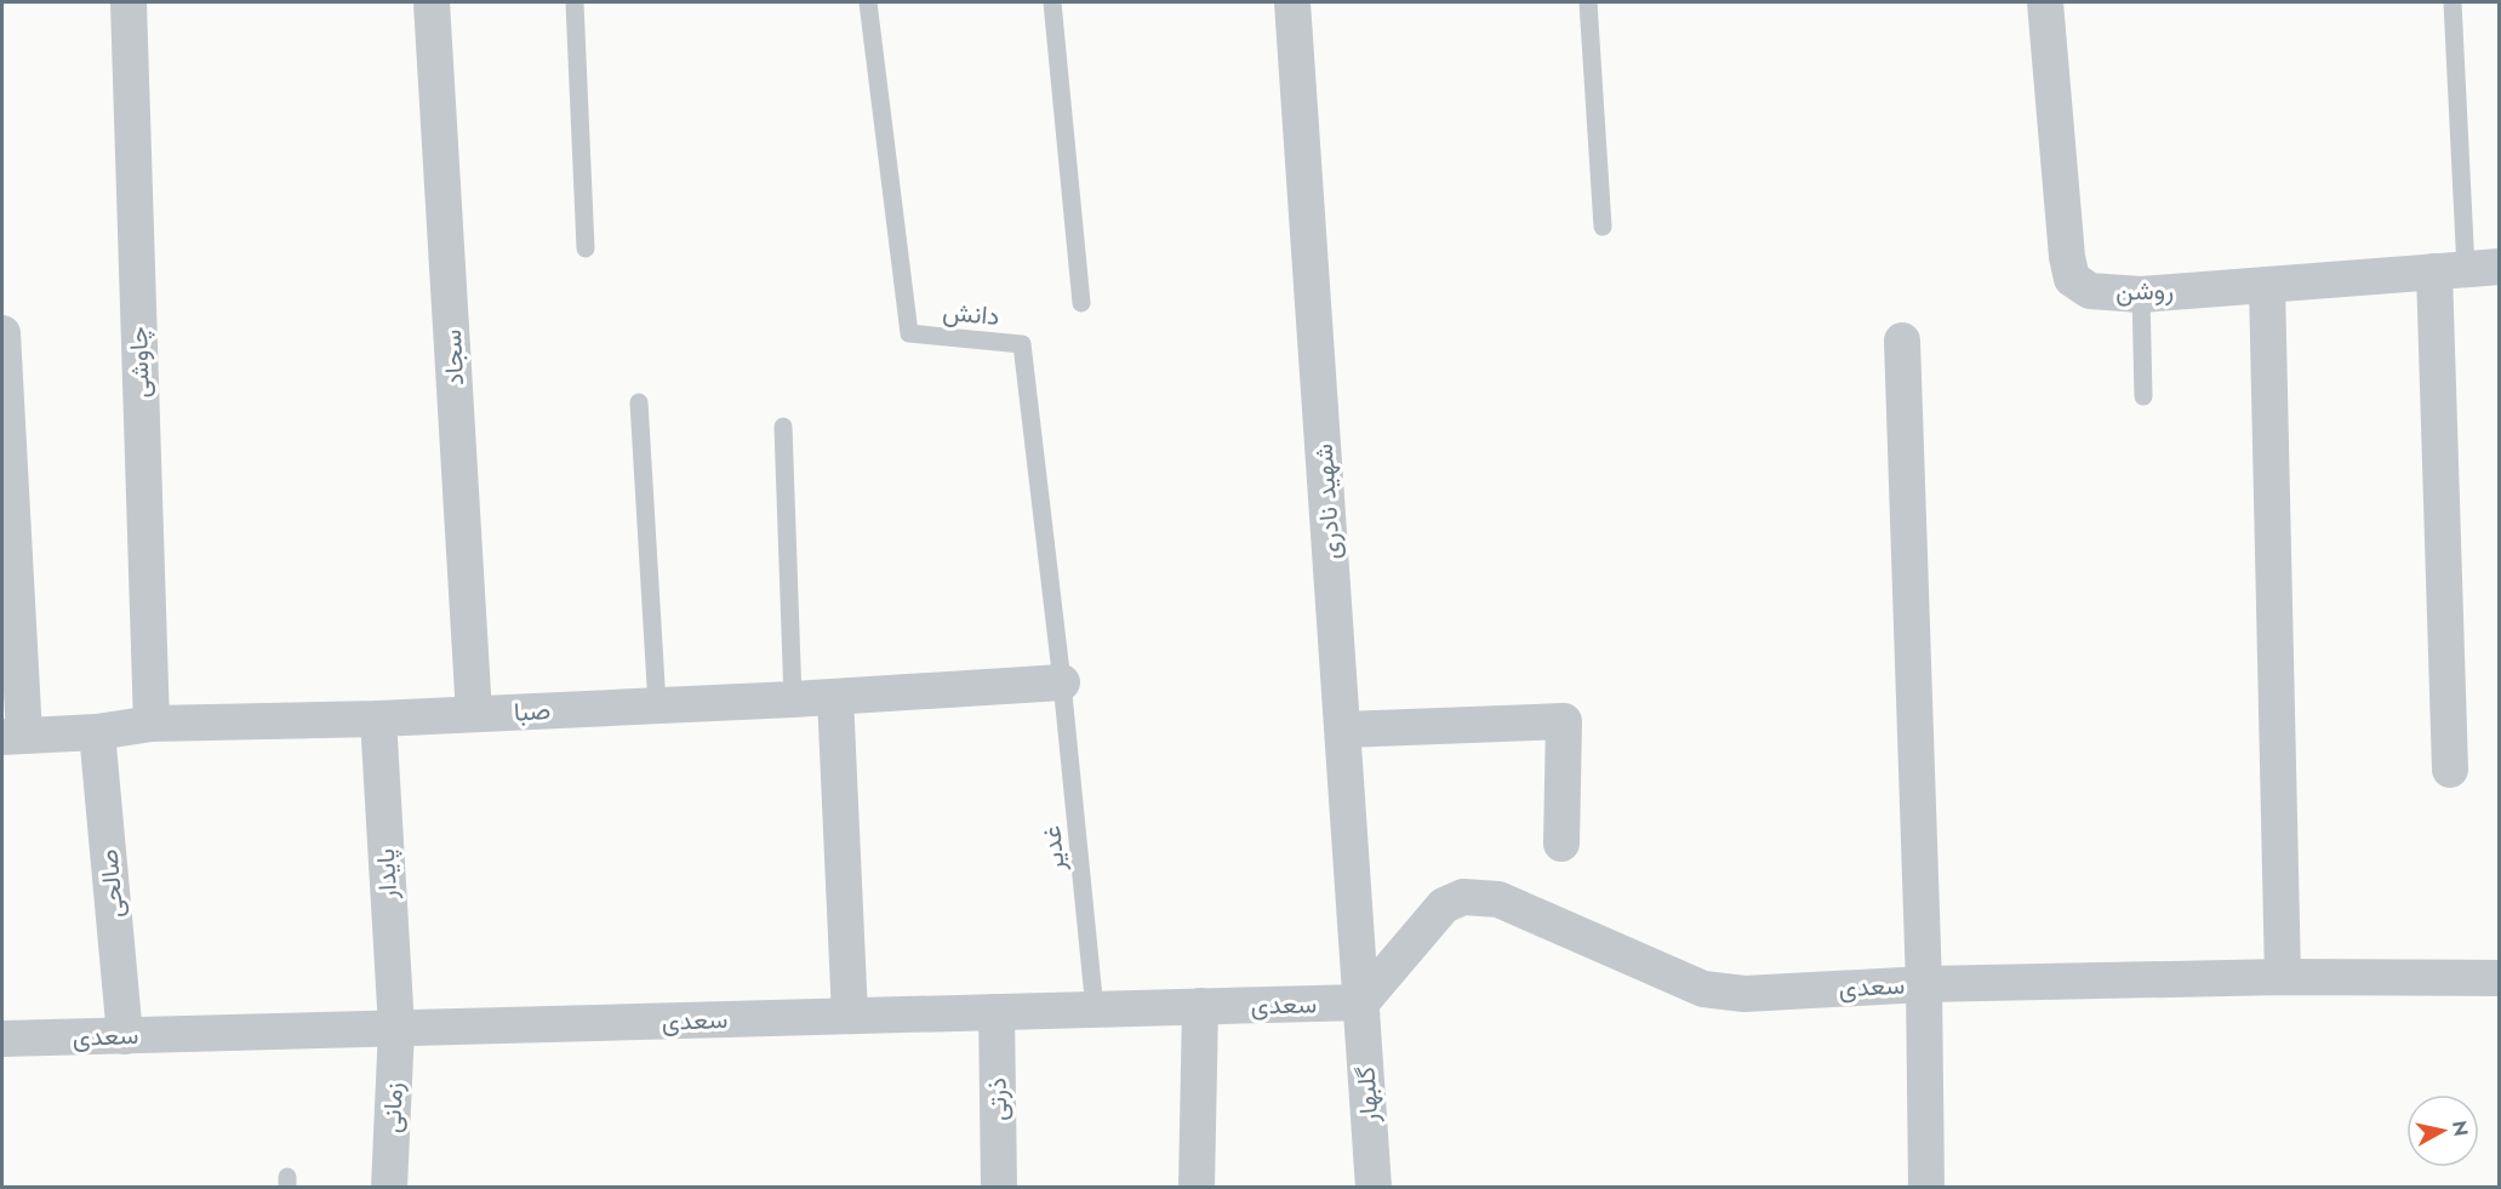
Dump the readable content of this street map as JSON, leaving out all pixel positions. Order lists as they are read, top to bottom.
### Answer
{
  "streets": {
    "street": [
      "روشن",
      "سجاد",
      "چاوشی",
      "شهید نادری",
      "صبا",
      "پایدار",
      "صالحی",
      "سعدی",
      "گلبهار",
      "ذرتی",
      "زمانی"
    ],
    "lane": ["دانش", "غدیر"]
  },
  "crossings": [
    ["دانش", "صبا"],
    ["دانش", "غدیر"],
    ["سجاد", "صبا"],
    ["چاوشی", "صبا"],
    ["شهید نادری", "سعدی"],
    ["شهید نادری", "گلبهار"],
    ["صبا", "غدیر"],
    ["صبا", "پایدار"],
    ["صبا", "صالحی"],
    ["غدیر", "سعدی"],
    ["پایدار", "سعدی"],
    ["پایدار", "زمانی"],
    ["صالحی", "سعدی"],
    ["سعدی", "گلبهار"],
    ["سعدی", "ذرتی"],
    ["سعدی", "زمانی"]
  ],
  "north": "right"
}
